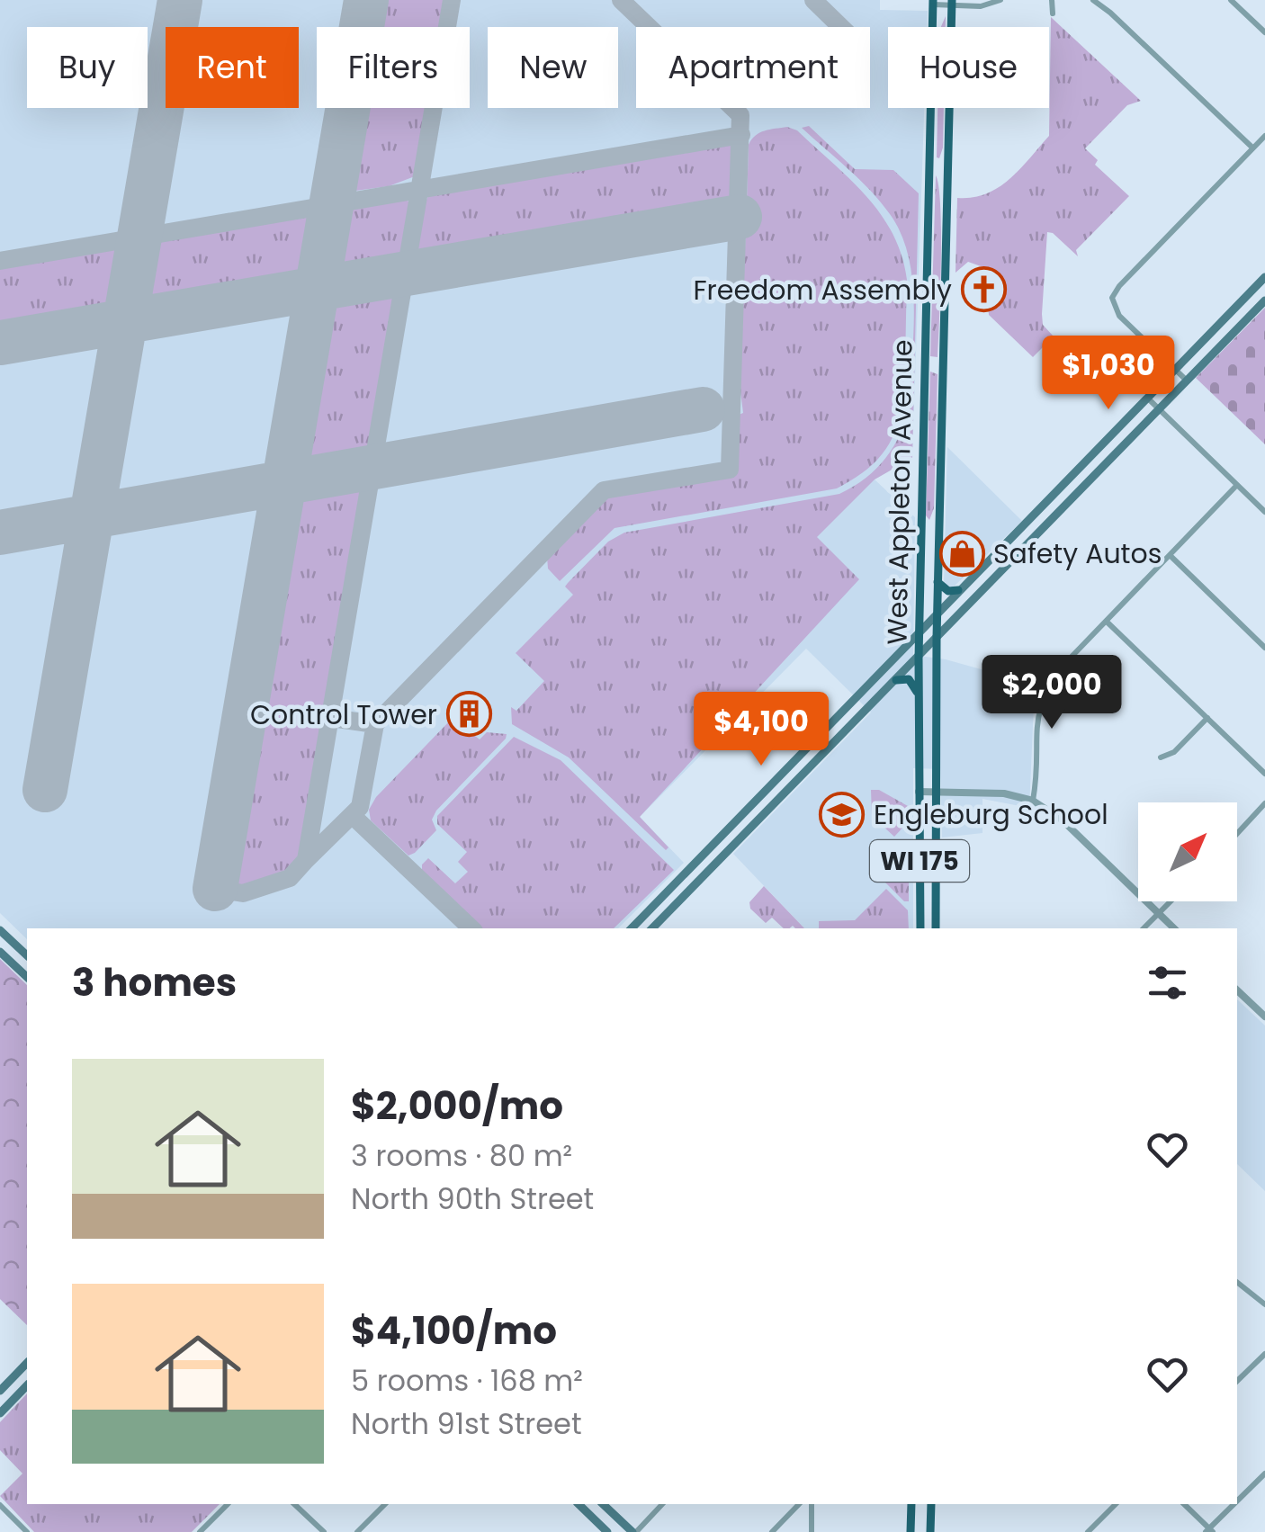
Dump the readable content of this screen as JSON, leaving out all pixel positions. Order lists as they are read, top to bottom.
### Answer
{
  "streets": {
    "main road": ["West Appleton Avenue", "WI 175"]
  },
  "places": {
    "church": ["Freedom Assembly"],
    "shop": ["Safety Autos"],
    "building": ["Control Tower"],
    "school or university": ["Engleburg School"]
  },
  "north": "top right",
  "page": {
    "chip": [
      "Buy",
      "Rent",
      "Filters",
      "New",
      "Apartment",
      "House"
    ],
    "price": ["$1,030", "$2,000", "$4,100"],
    "heading": "3 homes",
    "list": [
      {
        "name": "$2,000/mo",
        "note": "3 rooms · 80 m² · North 90th Street"
      },
      {
        "name": "$4,100/mo",
        "note": "5 rooms · 168 m² · North 91st Street"
      }
    ]
  }
}
